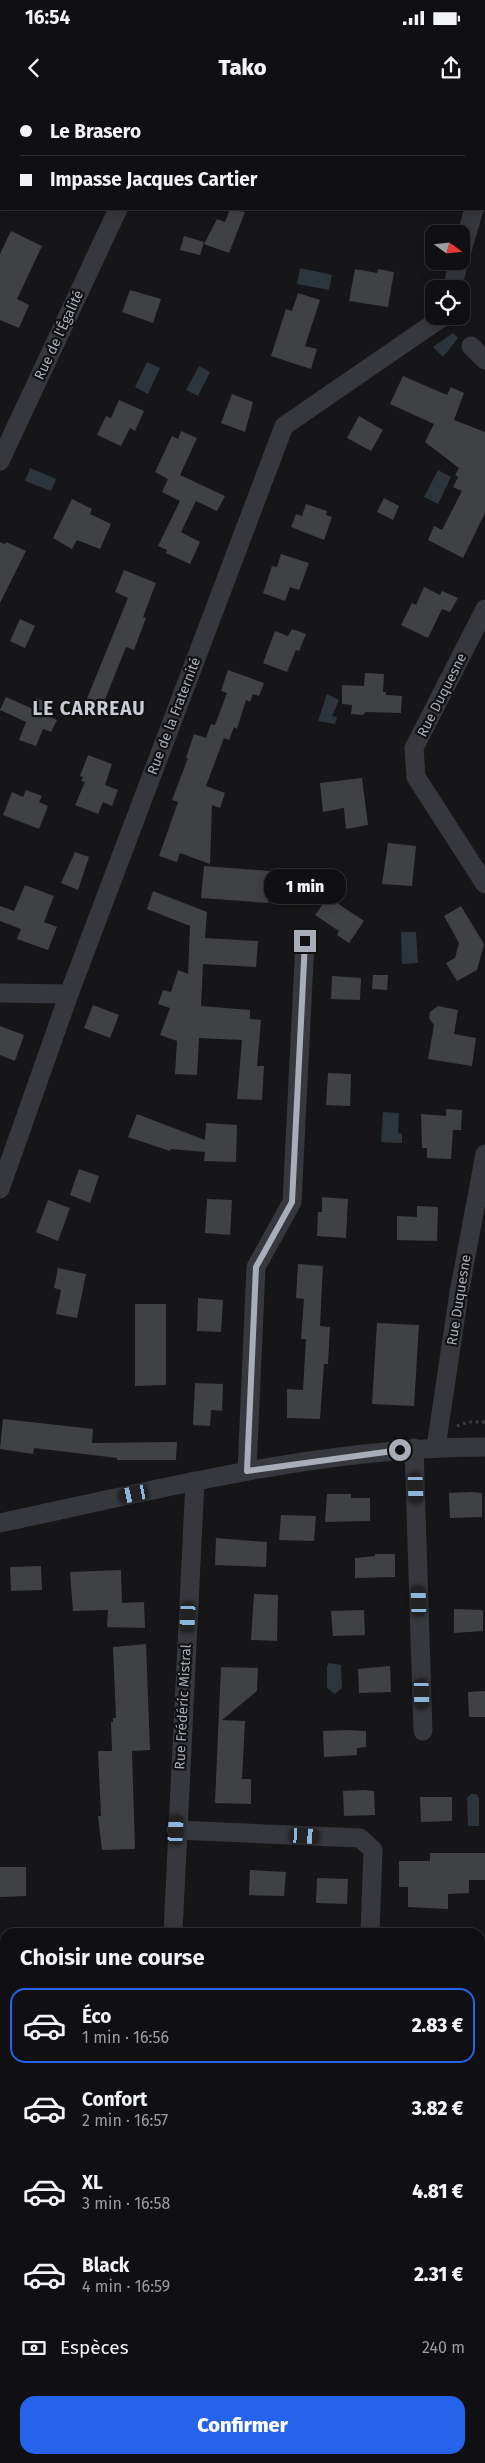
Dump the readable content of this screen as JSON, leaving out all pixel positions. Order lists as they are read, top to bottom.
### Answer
{
  "streets": {
    "street": [
      "Rue de l'Égalité",
      "Rue Duquesne",
      "Rue de la Fraternité",
      "Rue Frédéric Mistral"
    ]
  },
  "districts": ["LE CARREAU"],
  "north": "right",
  "page": {
    "status": "16:54",
    "header": "Tako",
    "banner": ["Le Brasero", "Impasse Jacques Cartier"],
    "bubble": "1 min",
    "heading": "Choisir une course",
    "list": [
      {
        "name": "Éco",
        "note": "1 min · 16:56",
        "value": "2.83 €"
      },
      {
        "name": "Confort",
        "note": "2 min · 16:57",
        "value": "3.82 €"
      },
      {
        "name": "XL",
        "note": "3 min · 16:58",
        "value": "4.81 €"
      },
      {
        "name": "Black",
        "note": "4 min · 16:59",
        "value": "2.31 €"
      }
    ],
    "pay": ["Espèces", "240 m"],
    "buttons": "Confirmer"
  }
}
